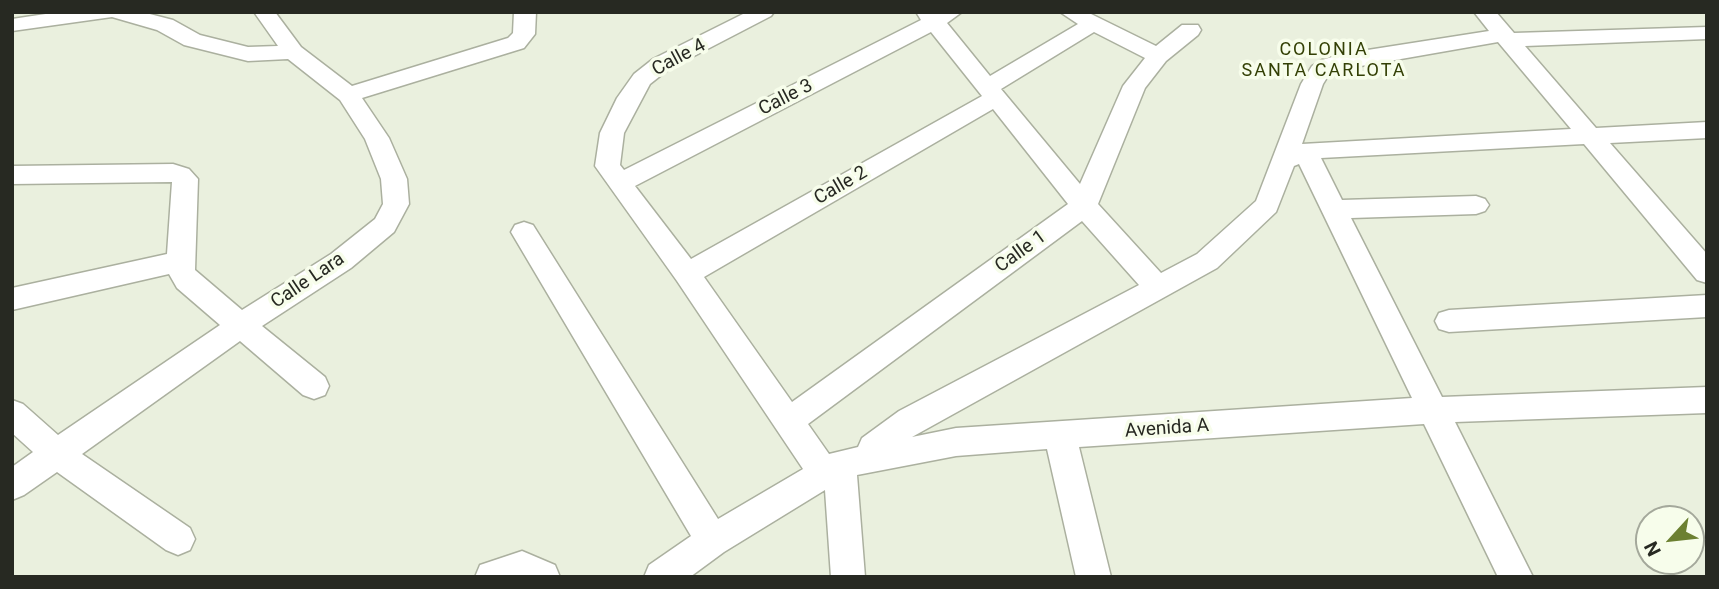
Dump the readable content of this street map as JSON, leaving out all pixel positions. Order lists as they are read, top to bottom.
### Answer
{
  "streets": {
    "street": [
      "Calle 4",
      "Calle 3",
      "Calle 2",
      "Calle 1",
      "Calle Lara",
      "Avenida A"
    ]
  },
  "crossings": [
    ["Calle 4", "Calle 3"]
  ],
  "districts": ["COLONIA SANTA CARLOTA"],
  "north": "bottom left"
}
